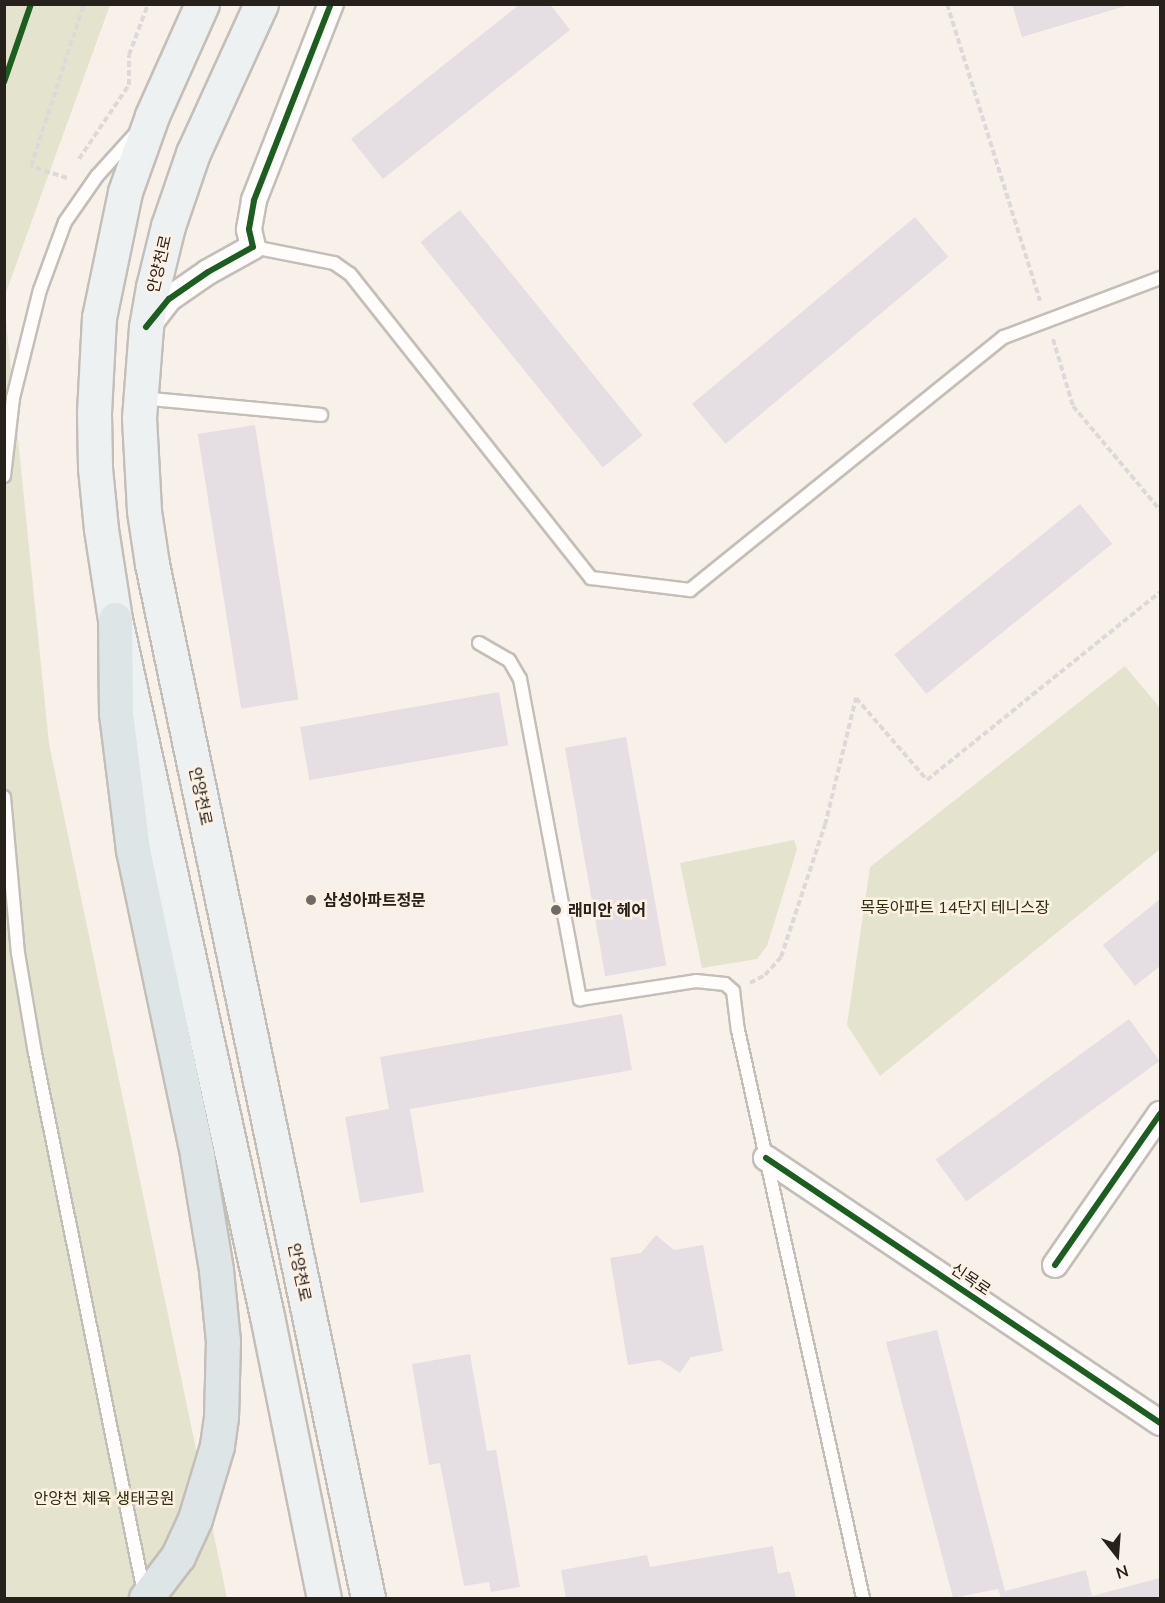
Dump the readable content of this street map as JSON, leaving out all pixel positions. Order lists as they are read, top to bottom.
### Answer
{
  "streets": {
    "main road": ["안양천로"],
    "street": ["신목로"]
  },
  "parks": ["목동아파트 14단지 테니스장", "안양천 체육 생태공원"],
  "places": ["삼성아파트정문", "래미안 헤어"],
  "north": "bottom"
}
